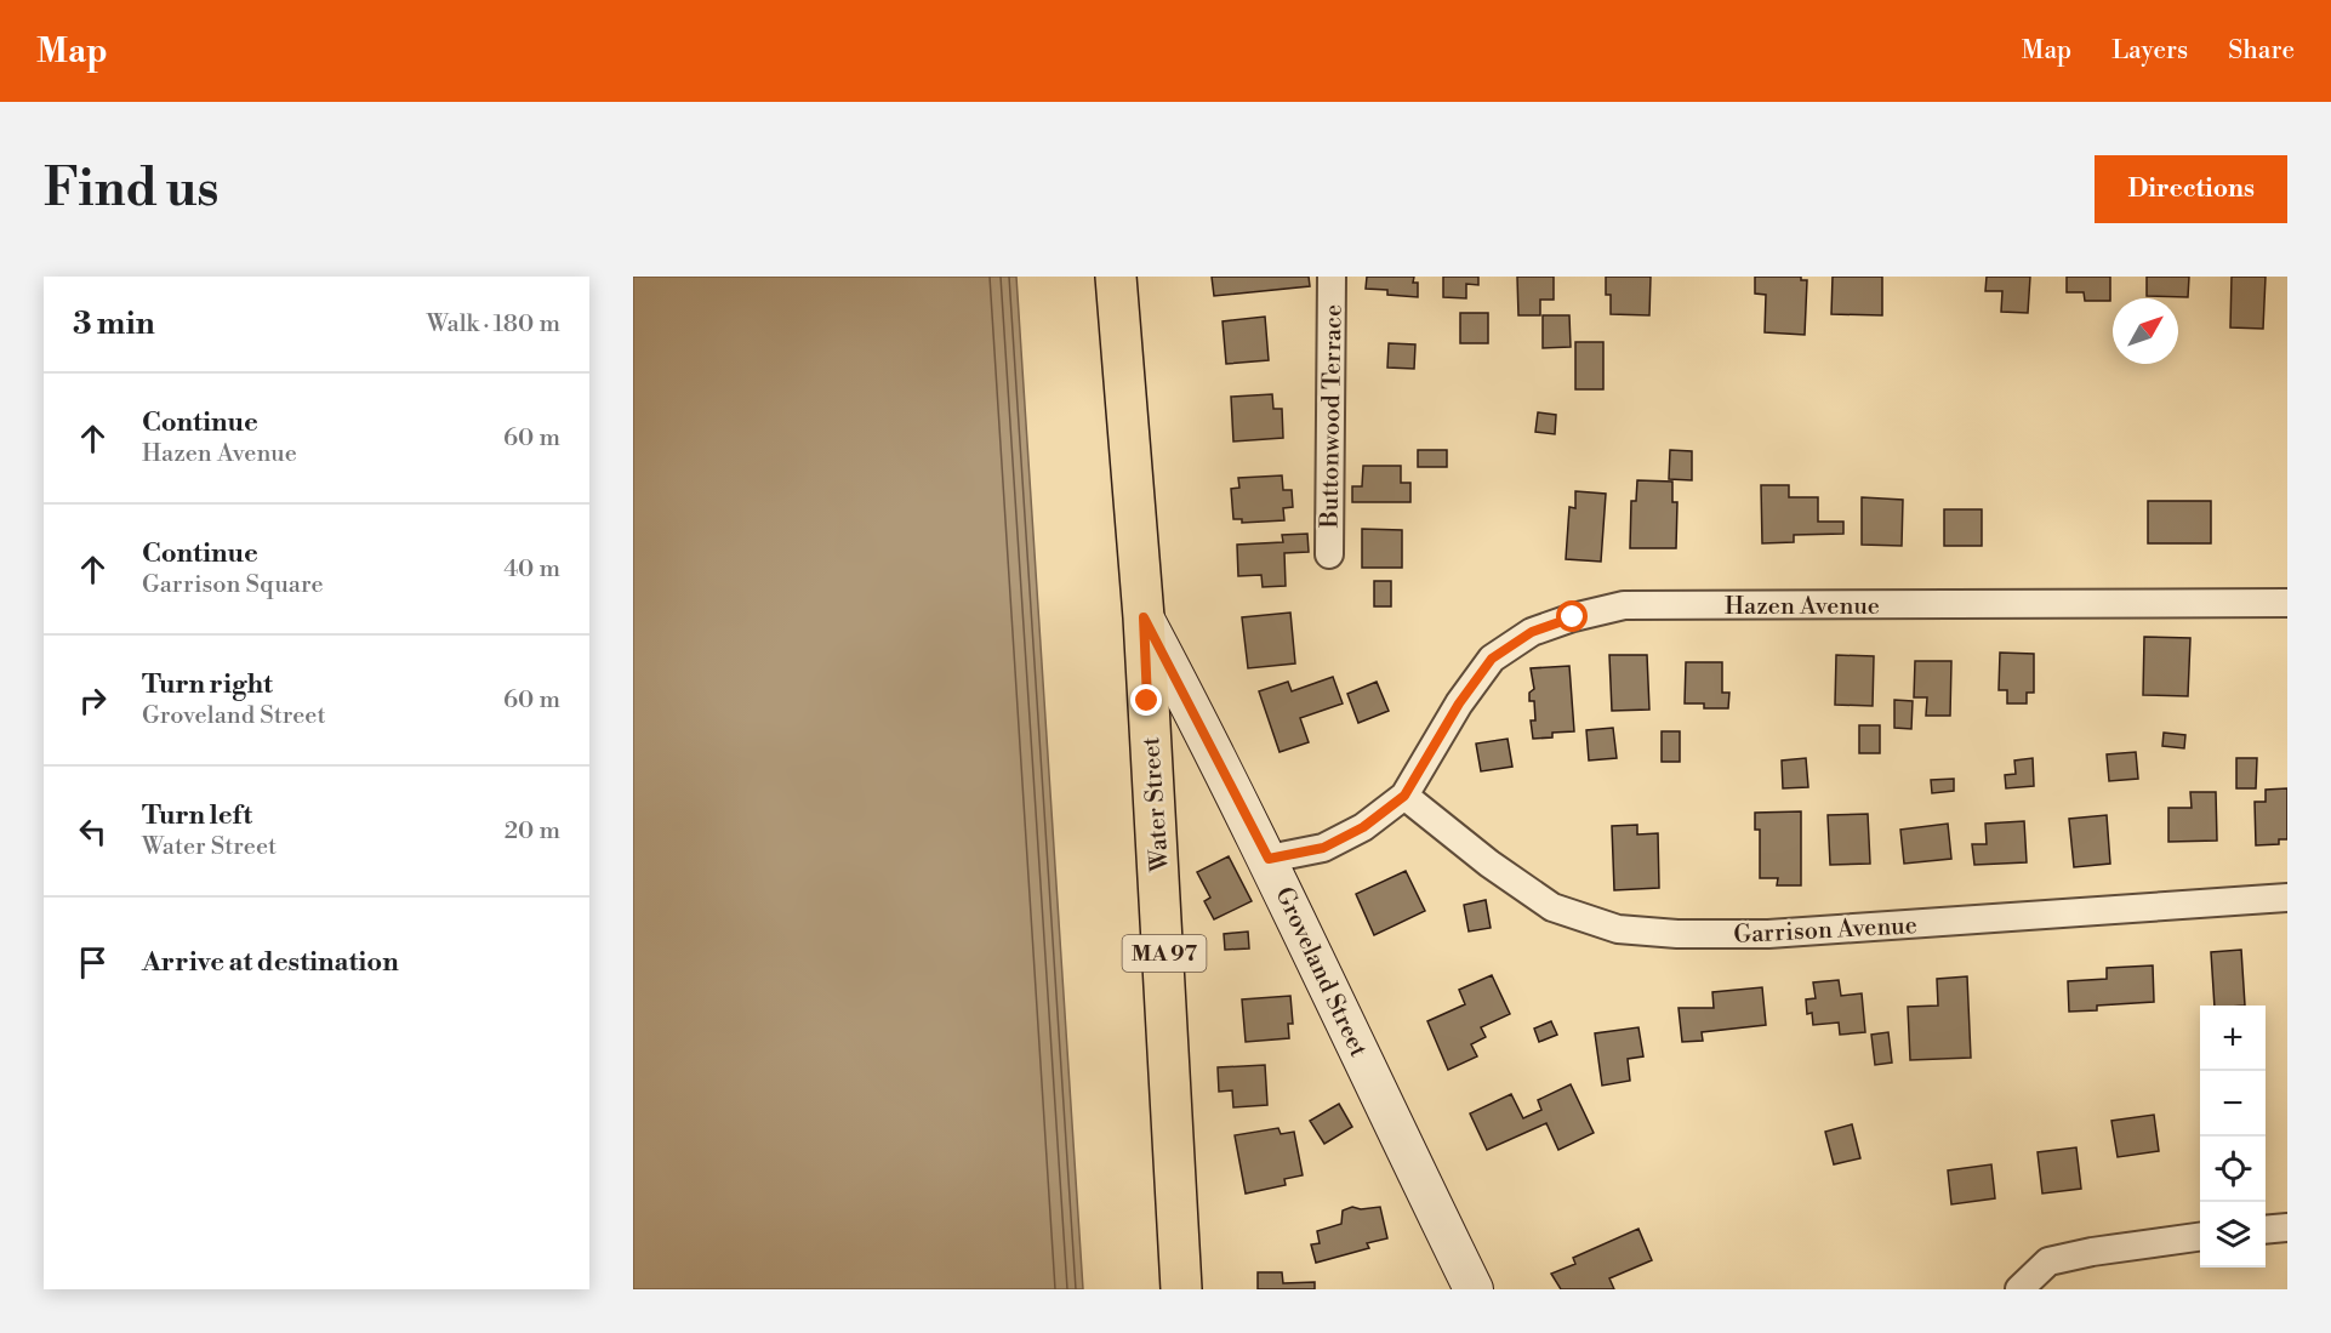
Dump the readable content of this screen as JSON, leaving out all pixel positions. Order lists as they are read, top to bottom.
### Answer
{
  "streets": {
    "main road": ["Water Street", "MA 97", "Groveland Street"],
    "street": ["Buttonwood Terrace", "Hazen Avenue", "Garrison Avenue"]
  },
  "crossings": [
    ["Hazen Avenue", "Garrison Avenue"],
    ["Water Street", "Groveland Street"]
  ],
  "north": "top right",
  "page": {
    "header": "Map",
    "nav": ["Map", "Layers", "Share"],
    "buttons": "Directions",
    "title": "Find us",
    "heading": ["3 min", "Walk · 180 m"],
    "list": [
      ["Continue", "Hazen Avenue", "60 m"],
      ["Continue", "Garrison Square", "40 m"],
      ["Turn right", "Groveland Street", "60 m"],
      ["Turn left", "Water Street", "20 m"],
      "Arrive at destination"
    ],
    "map_buttons": ["+", "−"]
  }
}
